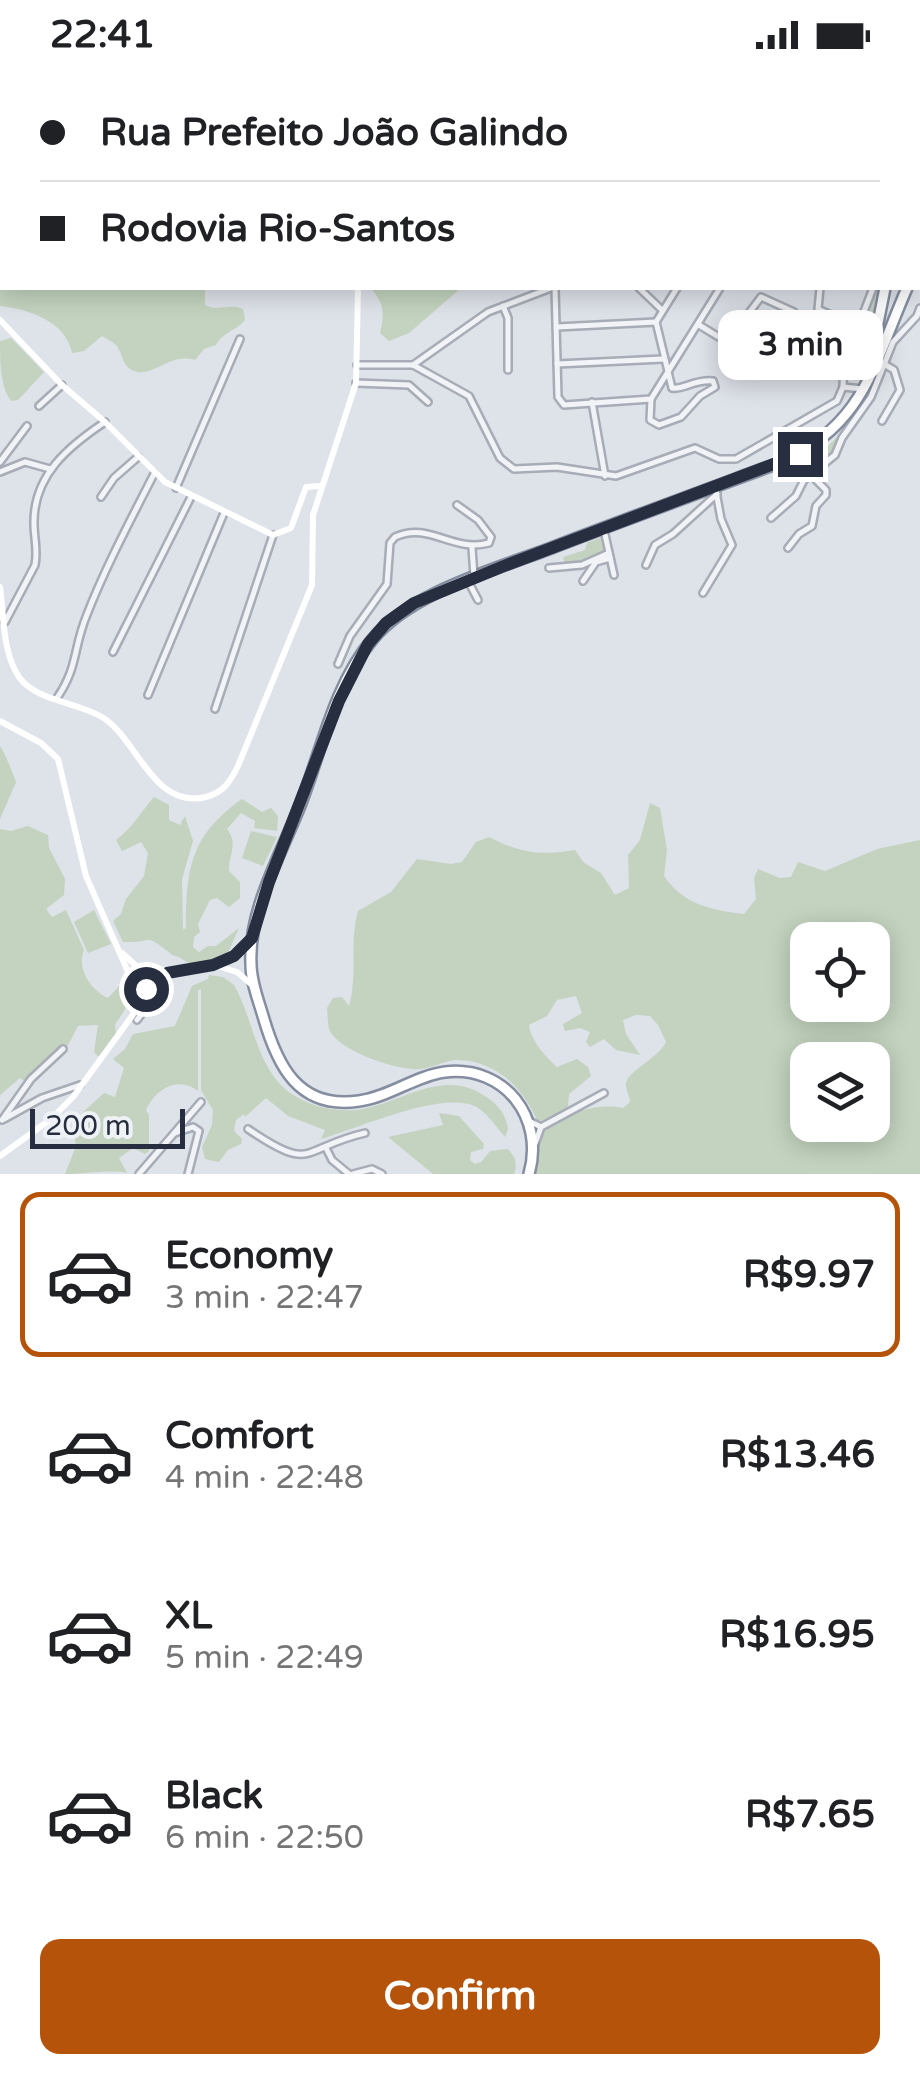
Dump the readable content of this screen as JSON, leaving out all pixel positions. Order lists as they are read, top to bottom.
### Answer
{
  "scale_bar": "200 m",
  "page": {
    "status": "22:41",
    "banner": ["Rua Prefeito João Galindo", "Rodovia Rio-Santos"],
    "bubble": "3 min",
    "scale": "200 m",
    "list": [
      {
        "name": "Economy",
        "note": "3 min · 22:47",
        "value": "R$9.97"
      },
      {
        "name": "Comfort",
        "note": "4 min · 22:48",
        "value": "R$13.46"
      },
      {
        "name": "XL",
        "note": "5 min · 22:49",
        "value": "R$16.95"
      },
      {
        "name": "Black",
        "note": "6 min · 22:50",
        "value": "R$7.65"
      }
    ],
    "buttons": "Confirm"
  }
}
